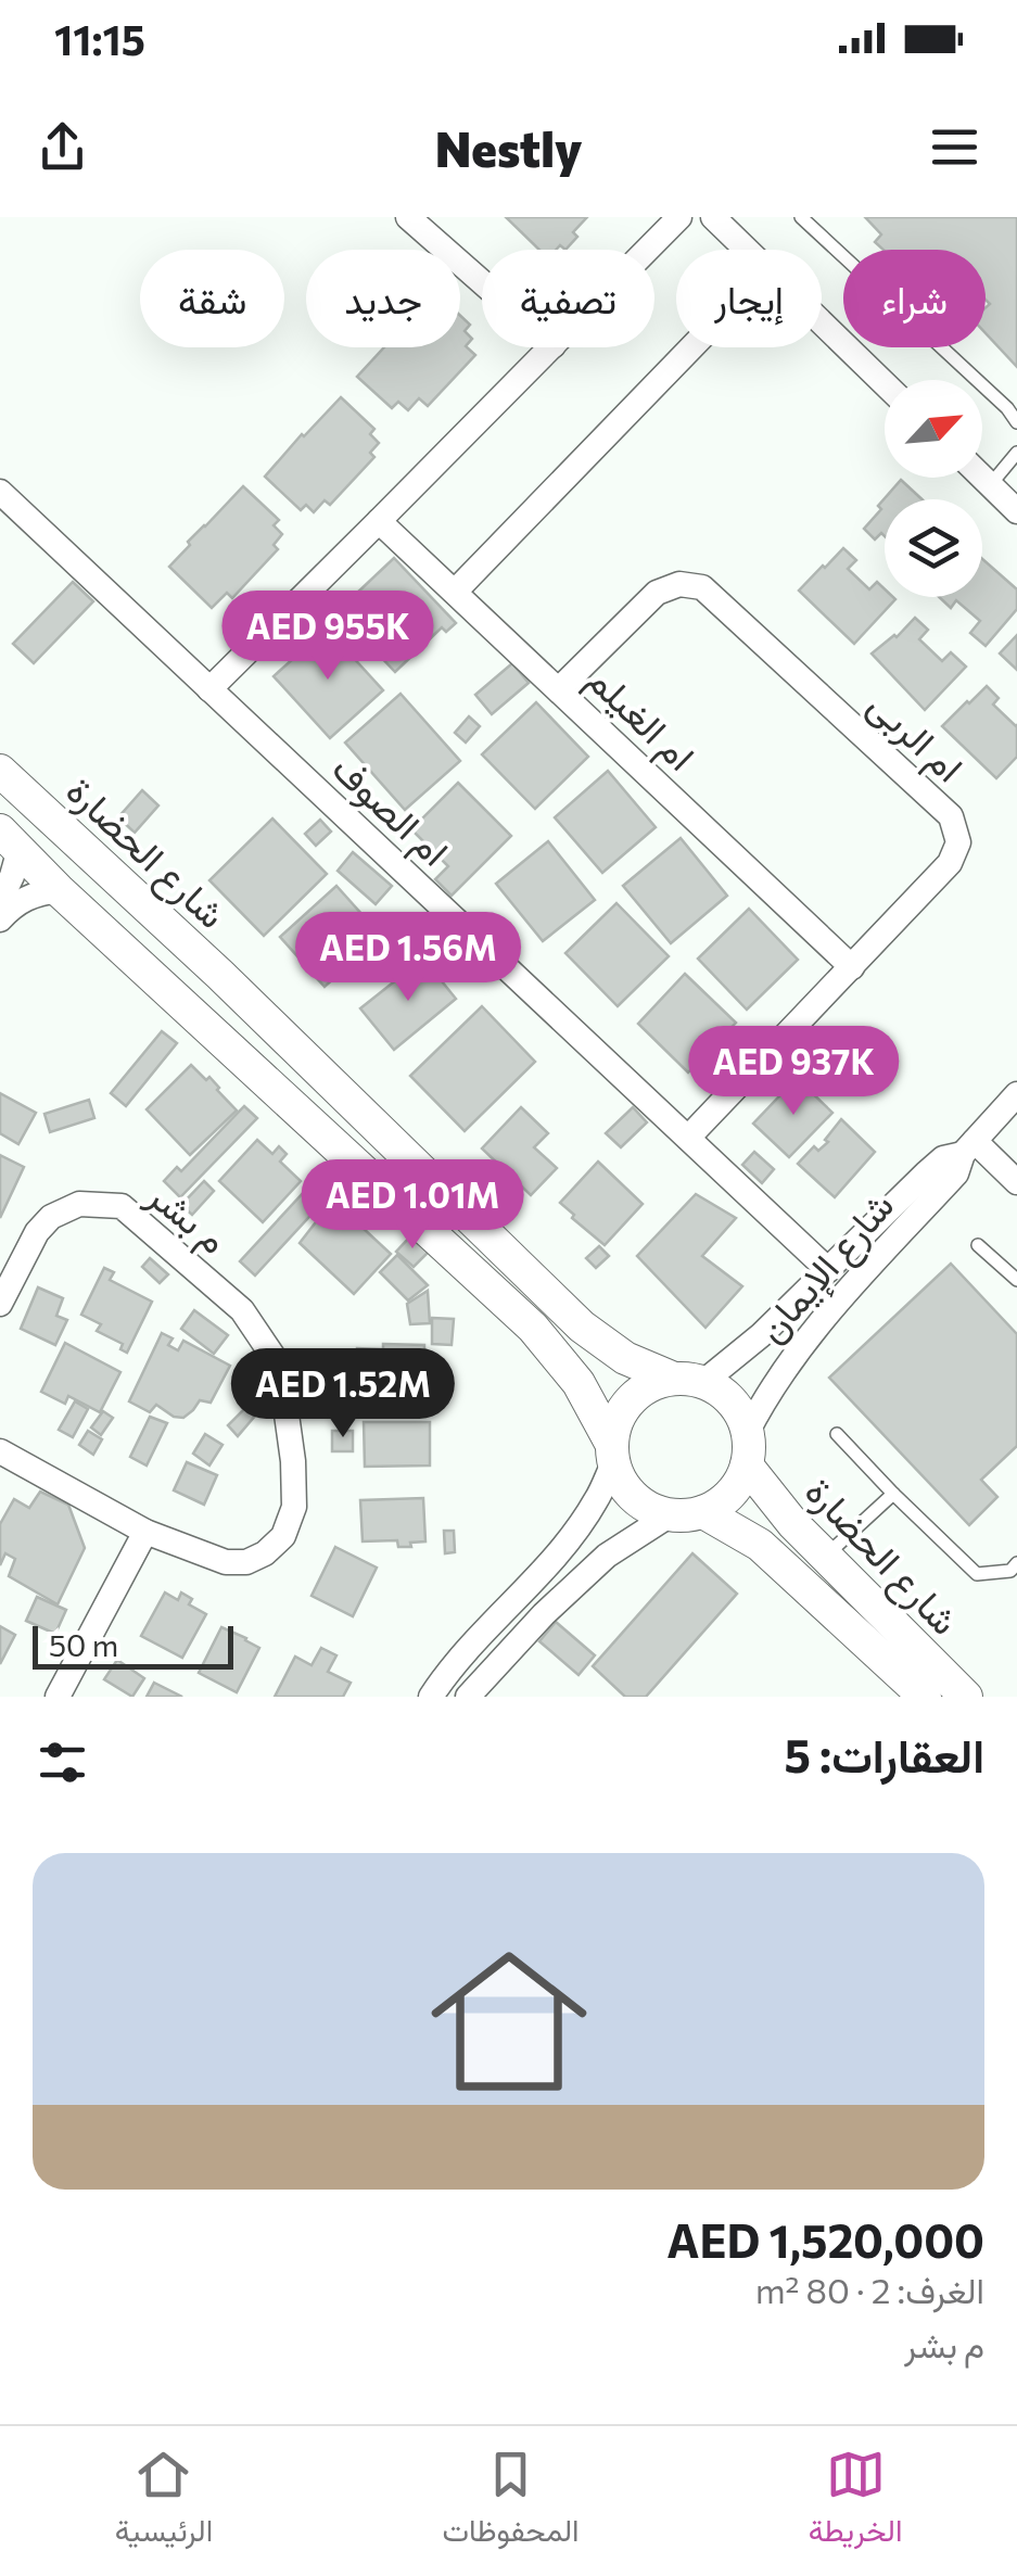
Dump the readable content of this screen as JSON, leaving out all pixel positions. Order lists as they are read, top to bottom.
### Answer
{
  "streets": {
    "street": [
      "ام الغيلم",
      "ام الربى",
      "ام الصوف",
      "شارع الحضارة",
      "م بشر",
      "شارع الإيمان"
    ]
  },
  "crossings": [
    ["ام الغيلم", "ام الربى"],
    ["ام الربى", "ام الصوف"],
    ["ام الصوف", "شارع الإيمان"],
    ["شارع الحضارة", "شارع الإيمان"]
  ],
  "scale_bar": "50 m",
  "north": "top right",
  "page": {
    "status": "11:15",
    "header": "Nestly",
    "chip": [
      "شراء",
      "إيجار",
      "تصفية",
      "جديد",
      "شقة"
    ],
    "price": [
      "AED 955K",
      "AED 1.56M",
      "AED 937K",
      "AED 1.01M",
      "AED 1.52M"
    ],
    "scale": "50 m",
    "heading": "العقارات: 5",
    "list": [
      {
        "name": "AED 1,520,000",
        "note": "الغرف: 2 · 80 m² · م بشر"
      }
    ],
    "tabs": ["الخريطة", "المحفوظات", "الرئيسية"]
  }
}
